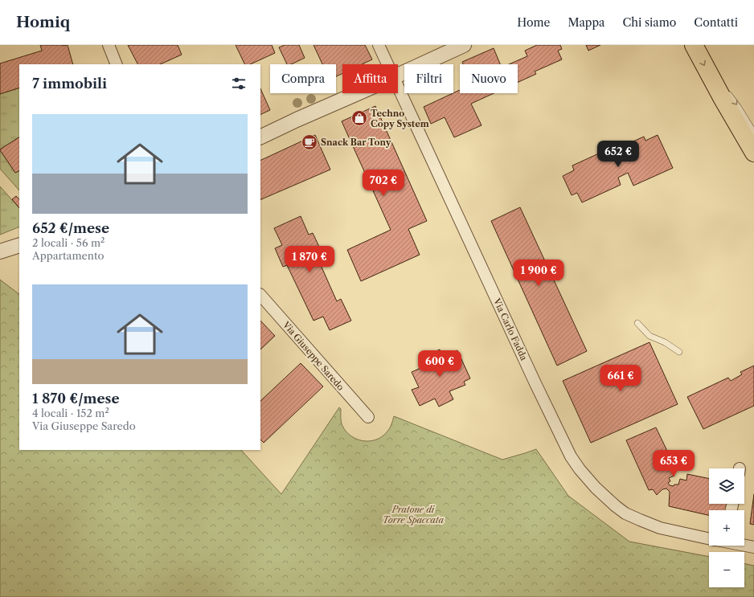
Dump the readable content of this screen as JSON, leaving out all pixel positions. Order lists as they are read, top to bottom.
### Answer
{
  "streets": {
    "street": ["Via Carlo Fadda", "Via Giuseppe Saredo"]
  },
  "parks": ["Pratone di Torre Spaccata"],
  "places": {
    "shop": ["Techno Copy System"],
    "cafe": ["Snack Bar Tony"]
  },
  "page": {
    "header": "Homiq",
    "nav": [
      "Home",
      "Mappa",
      "Chi siamo",
      "Contatti"
    ],
    "chip": [
      "Compra",
      "Affitta",
      "Filtri",
      "Nuovo"
    ],
    "heading": "7 immobili",
    "list": [
      {
        "name": "652 €/mese",
        "note": "2 locali · 56 m² · Appartamento"
      },
      {
        "name": "1 870 €/mese",
        "note": "4 locali · 152 m² · Via Giuseppe Saredo"
      }
    ],
    "price": [
      "652 €",
      "702 €",
      "1 870 €",
      "1 900 €",
      "600 €",
      "661 €",
      "653 €"
    ],
    "map_buttons": ["+", "−"]
  }
}
